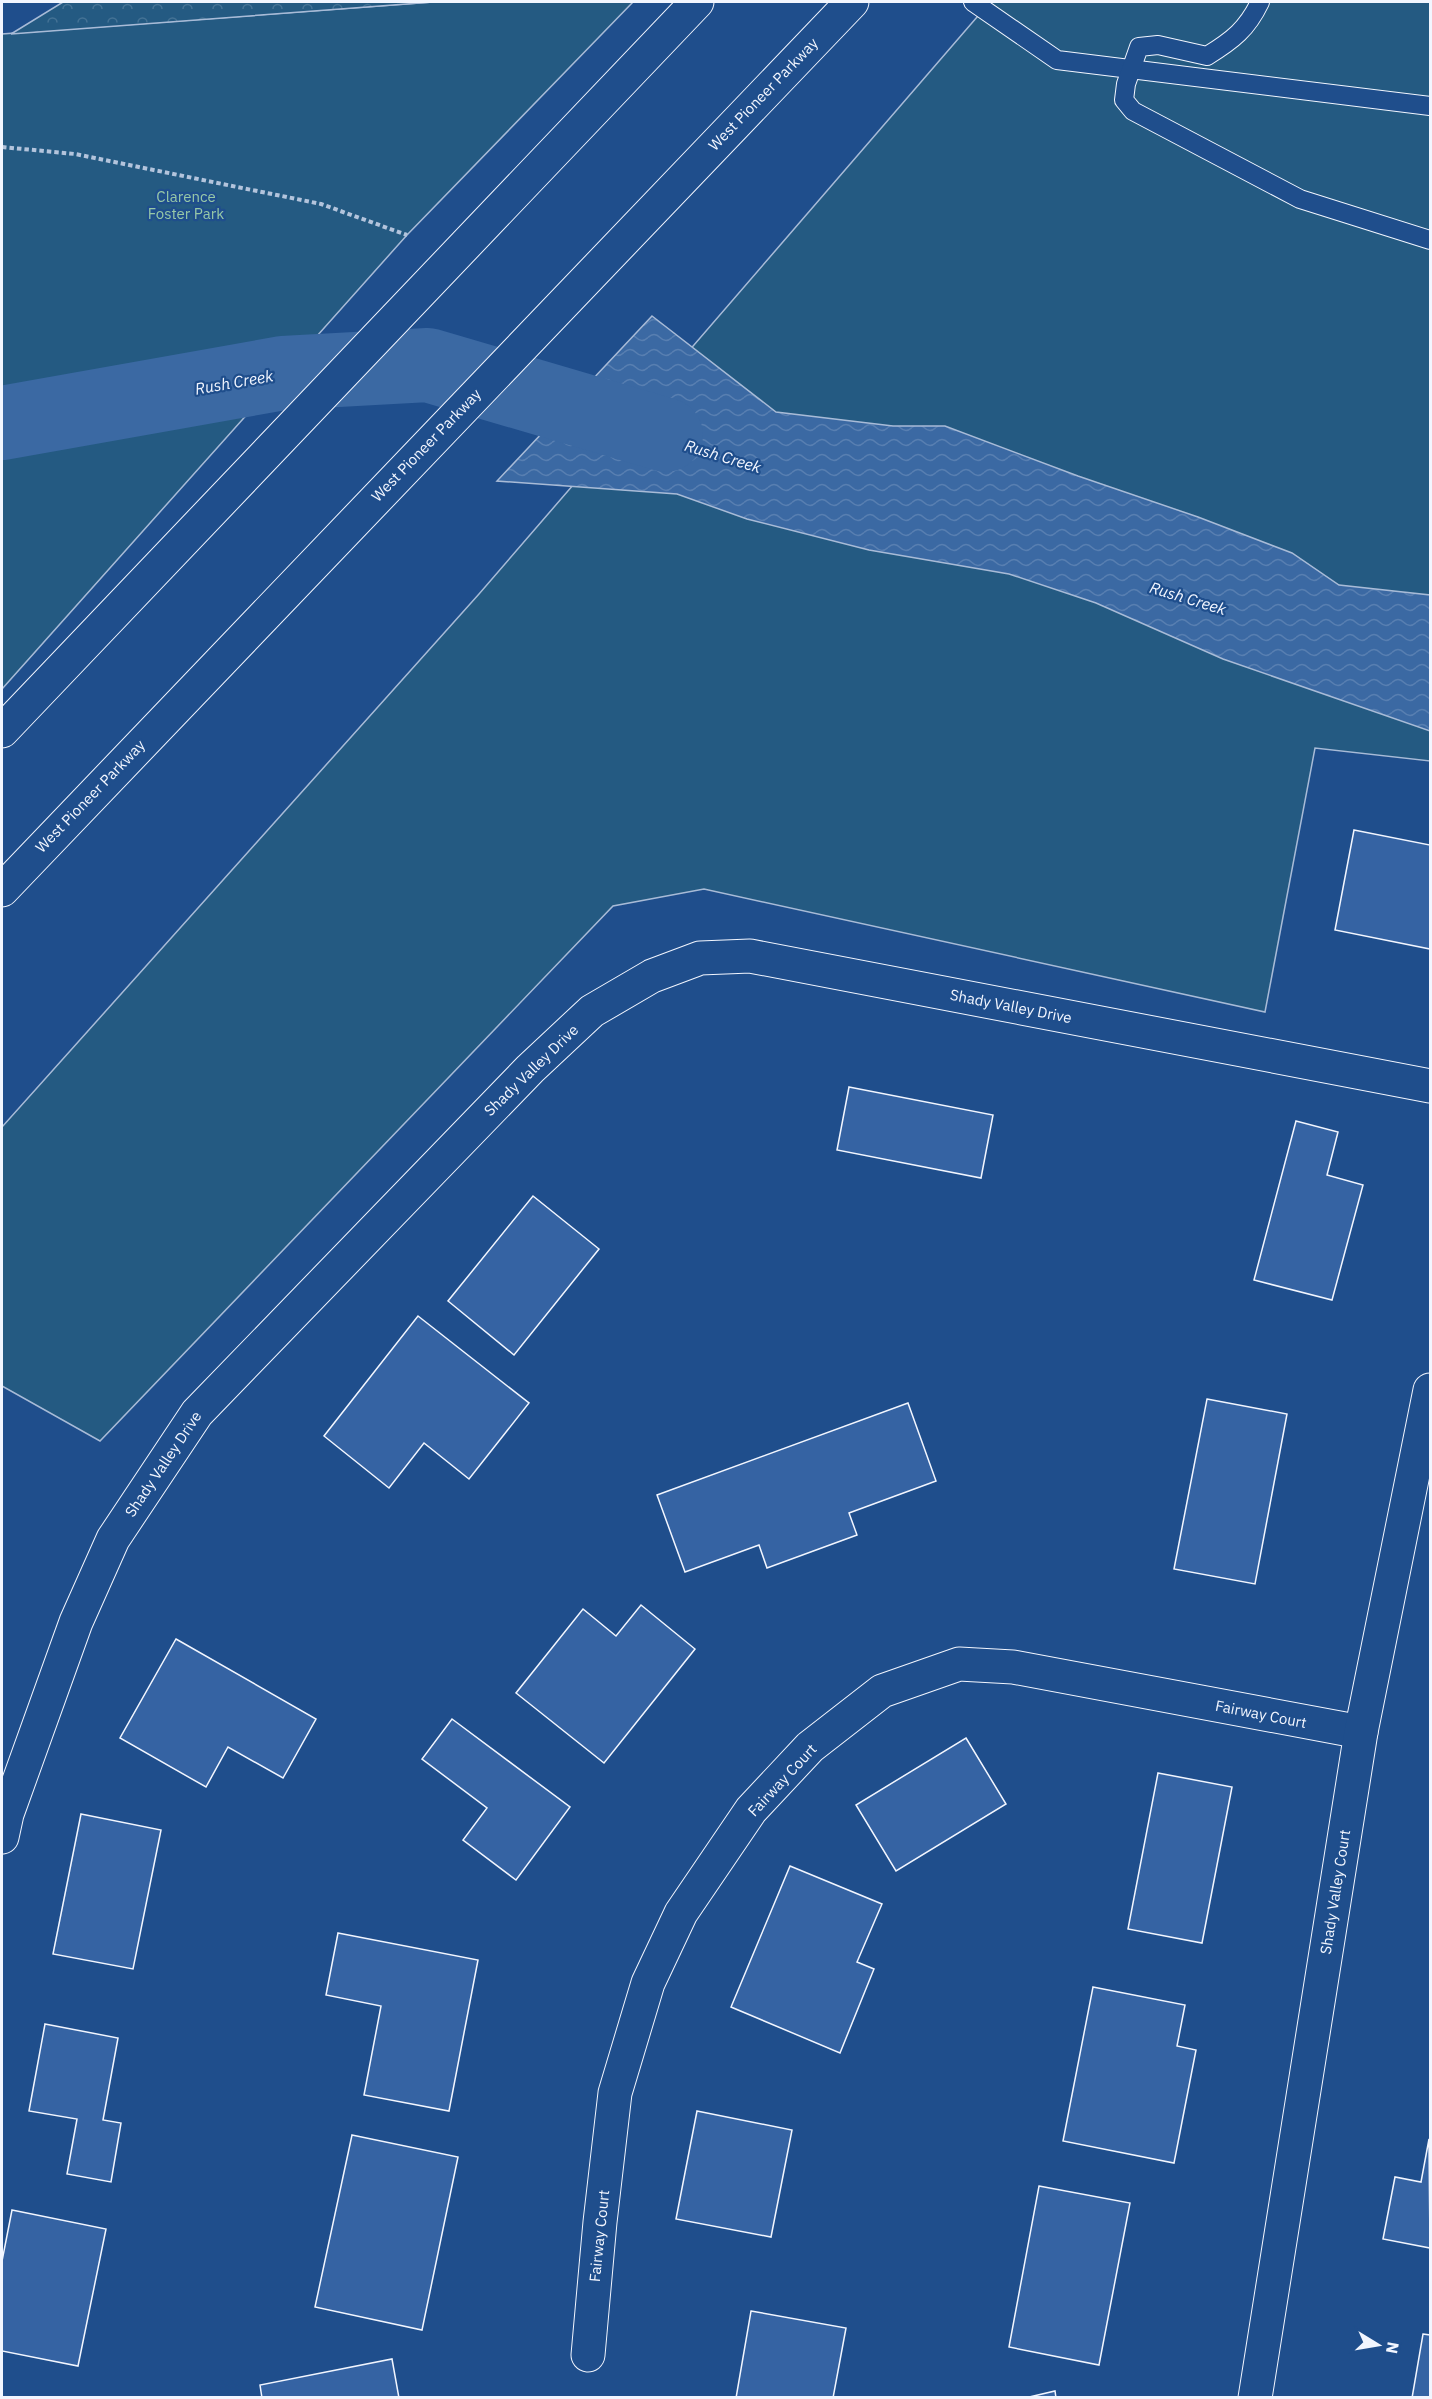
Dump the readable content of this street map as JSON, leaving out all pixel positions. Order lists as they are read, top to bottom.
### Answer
{
  "streets": {
    "street": [
      "West Pioneer Parkway",
      "Shady Valley Drive",
      "Fairway Court",
      "Shady Valley Court"
    ]
  },
  "crossings": [
    ["Fairway Court", "Shady Valley Court"]
  ],
  "water": ["Rush Creek"],
  "parks": ["Clarence Foster Park"],
  "north": "right"
}
